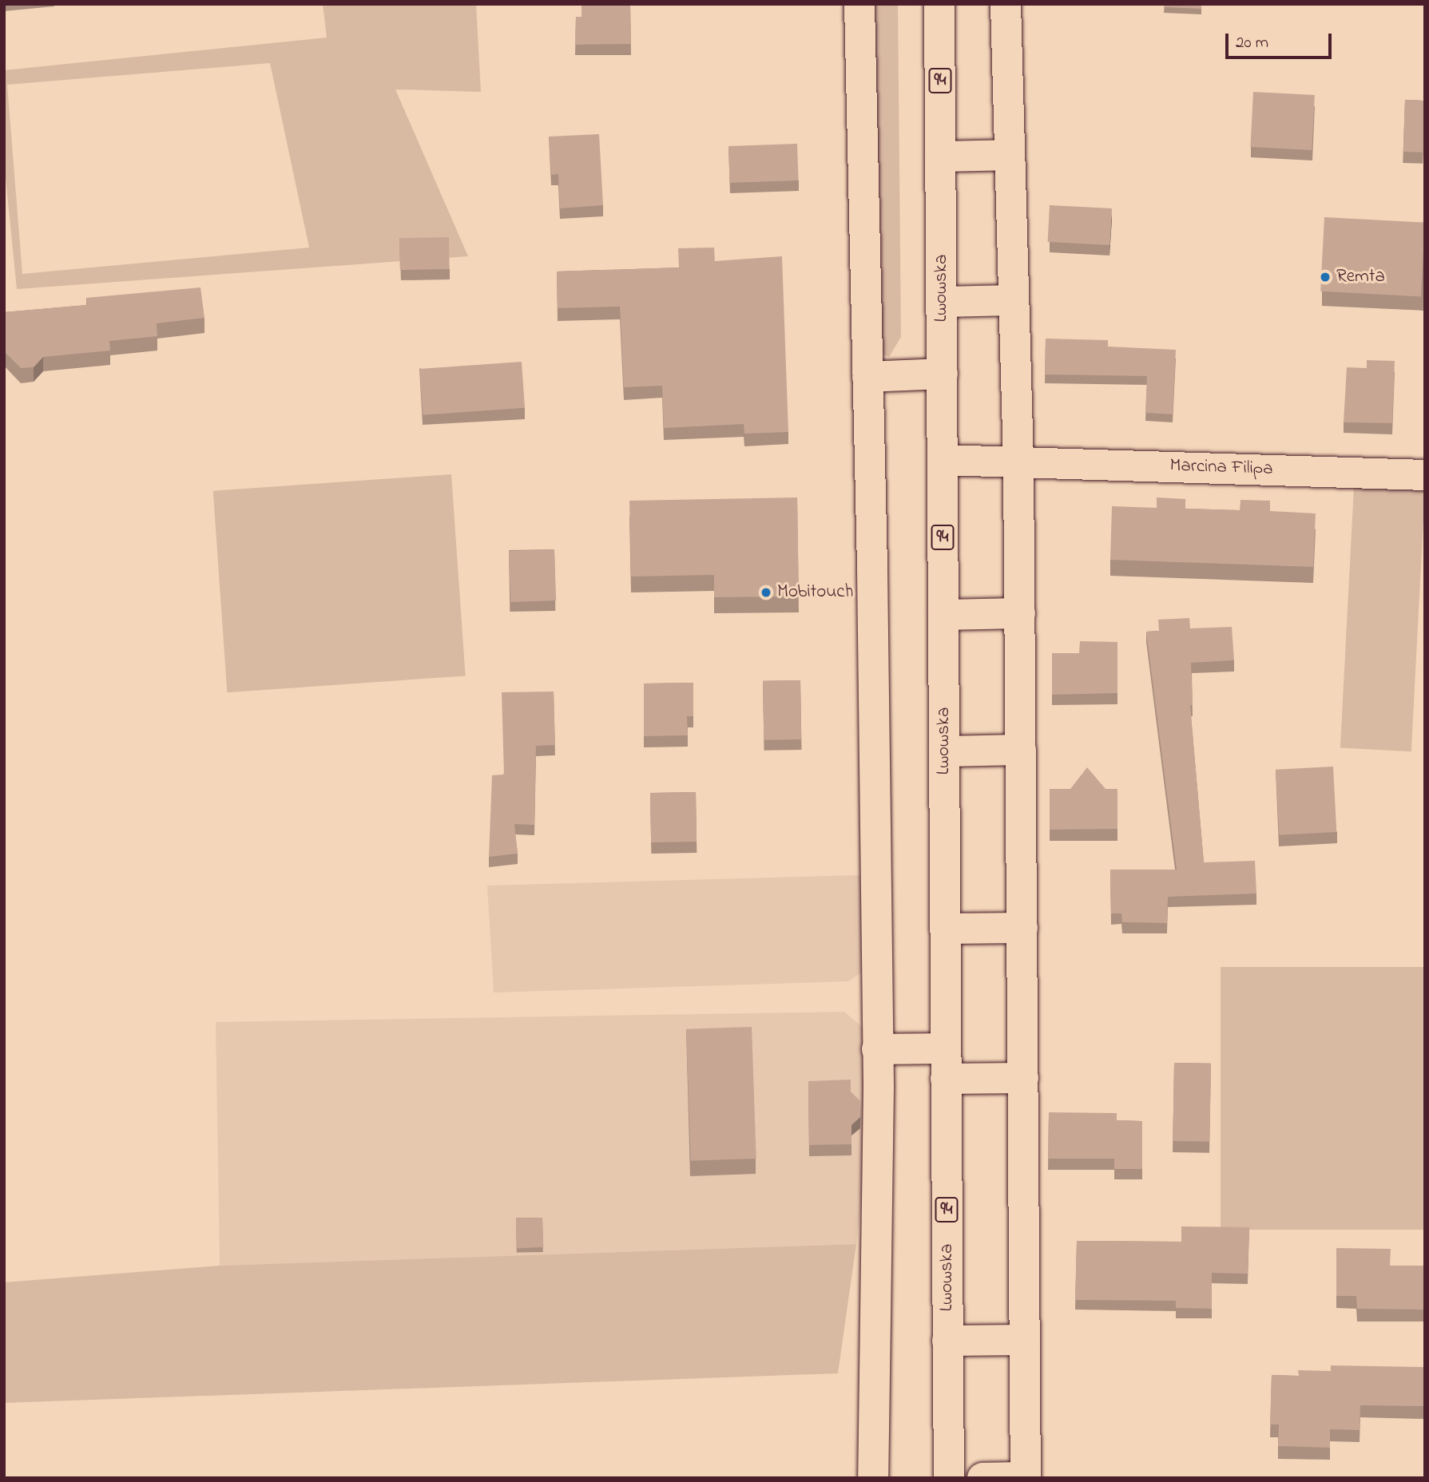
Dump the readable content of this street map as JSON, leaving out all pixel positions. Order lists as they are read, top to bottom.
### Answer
{
  "streets": {
    "street": ["94", "Lwowska", "Marcina Filipa"]
  },
  "crossings": [
    ["Lwowska", "Marcina Filipa"]
  ],
  "places": ["Remta", "Mobitouch"],
  "scale_bar": "20 m"
}
